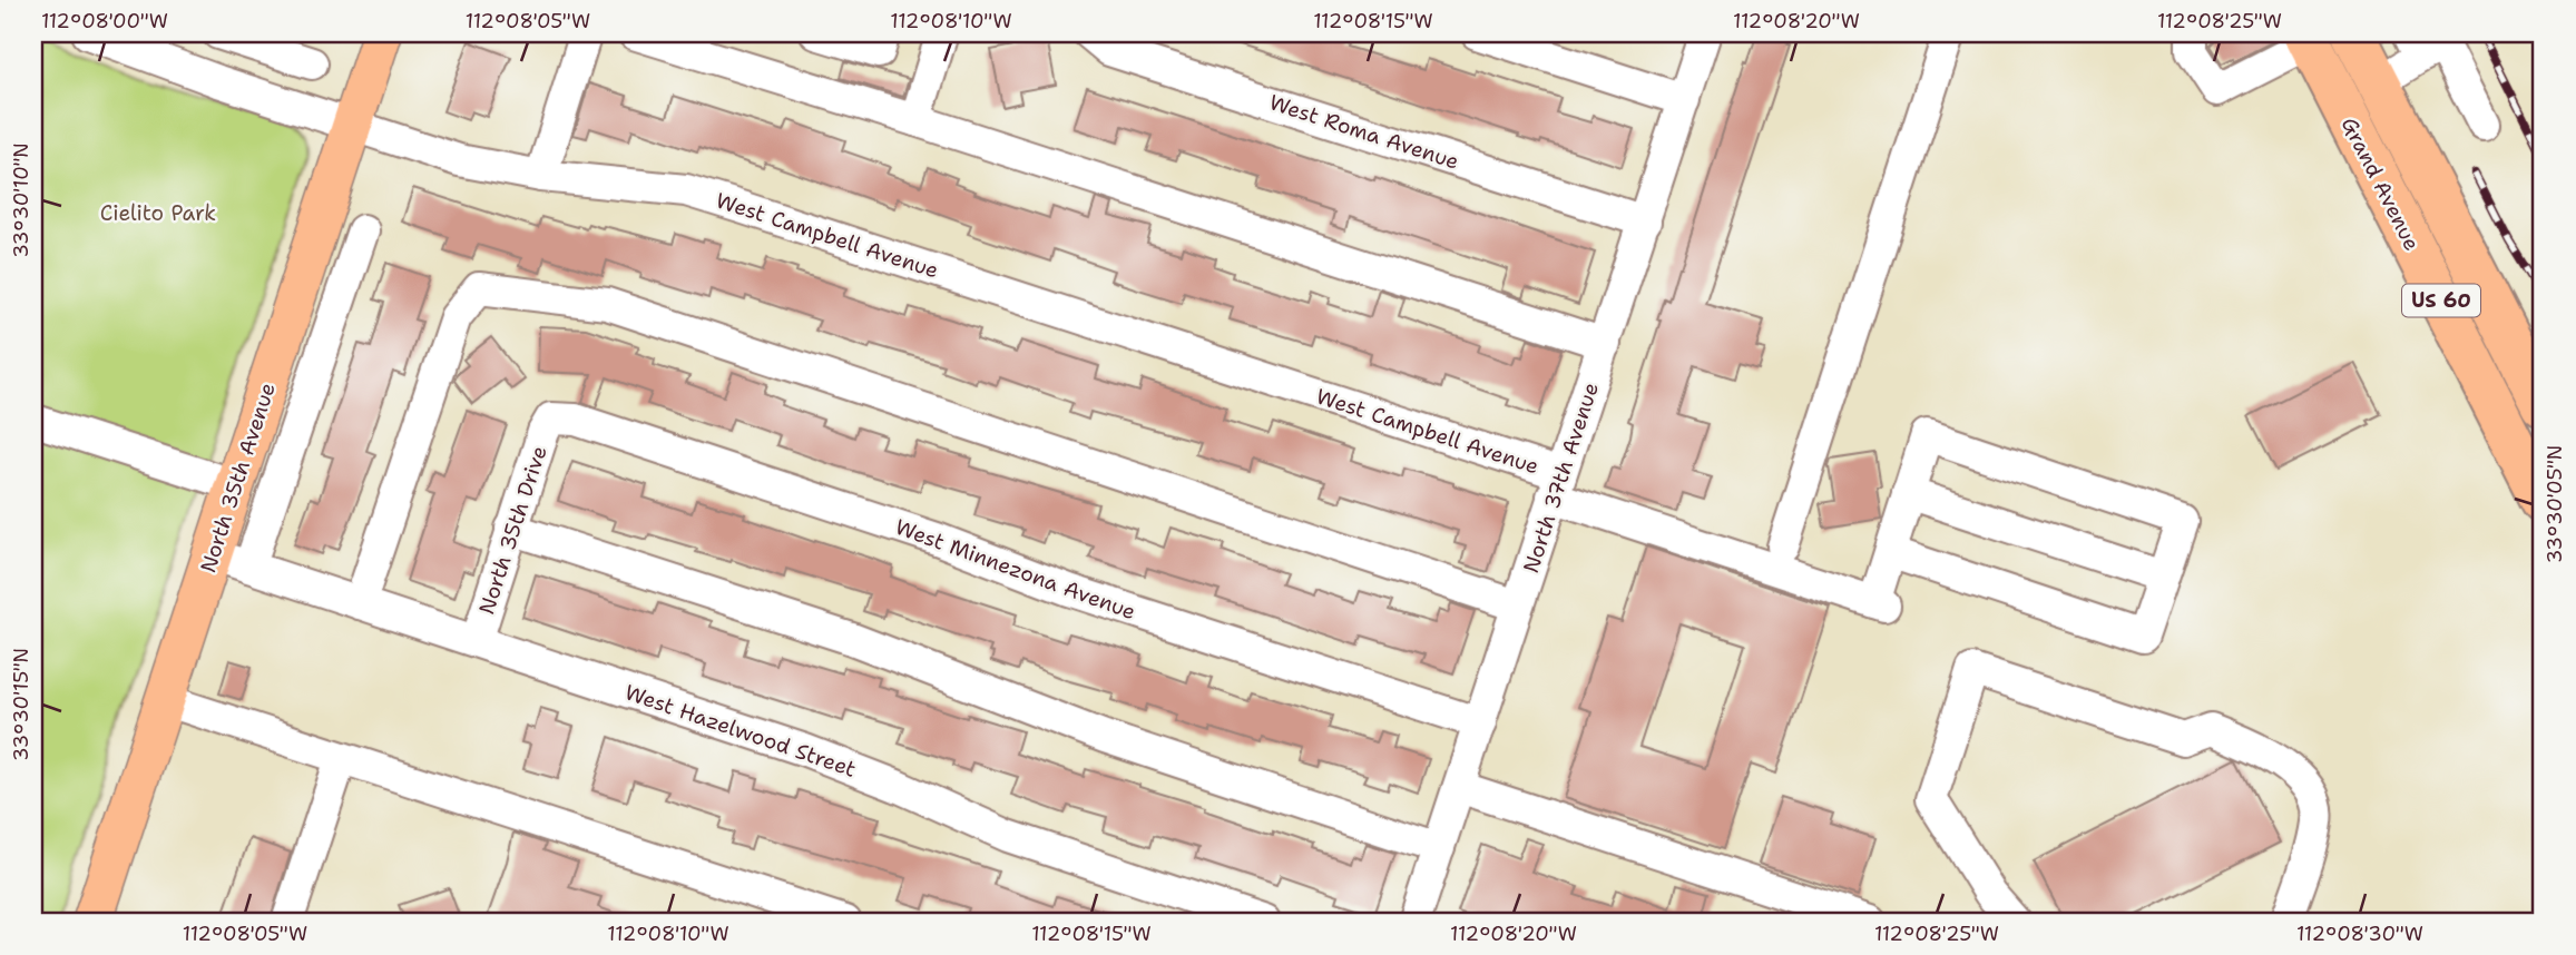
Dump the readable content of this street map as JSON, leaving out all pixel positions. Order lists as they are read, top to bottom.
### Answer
{
  "streets": {
    "highway": ["Grand Avenue", "US 60"],
    "main road": ["North 35th Avenue"],
    "street": [
      "West Roma Avenue",
      "West Campbell Avenue",
      "North 37th Avenue",
      "North 35th Drive",
      "West Minnezona Avenue",
      "West Hazelwood Street"
    ]
  },
  "crossings": [
    ["West Roma Avenue", "North 37th Avenue"],
    ["West Campbell Avenue", "North 35th Avenue"],
    ["West Campbell Avenue", "North 37th Avenue"],
    ["North 35th Avenue", "West Hazelwood Street"],
    ["North 37th Avenue", "West Minnezona Avenue"],
    ["North 35th Drive", "West Minnezona Avenue"],
    ["North 35th Drive", "West Hazelwood Street"]
  ],
  "parks": ["Cielito Park"],
  "coordinates": [
    "112°08'00\"W",
    "112°08'05\"W",
    "112°08'10\"W",
    "112°08'15\"W",
    "112°08'20\"W",
    "112°08'25\"W",
    "33°30'10\"N",
    "33°30'05\"N",
    "33°30'15\"N",
    "112°08'30\"W"
  ]
}
